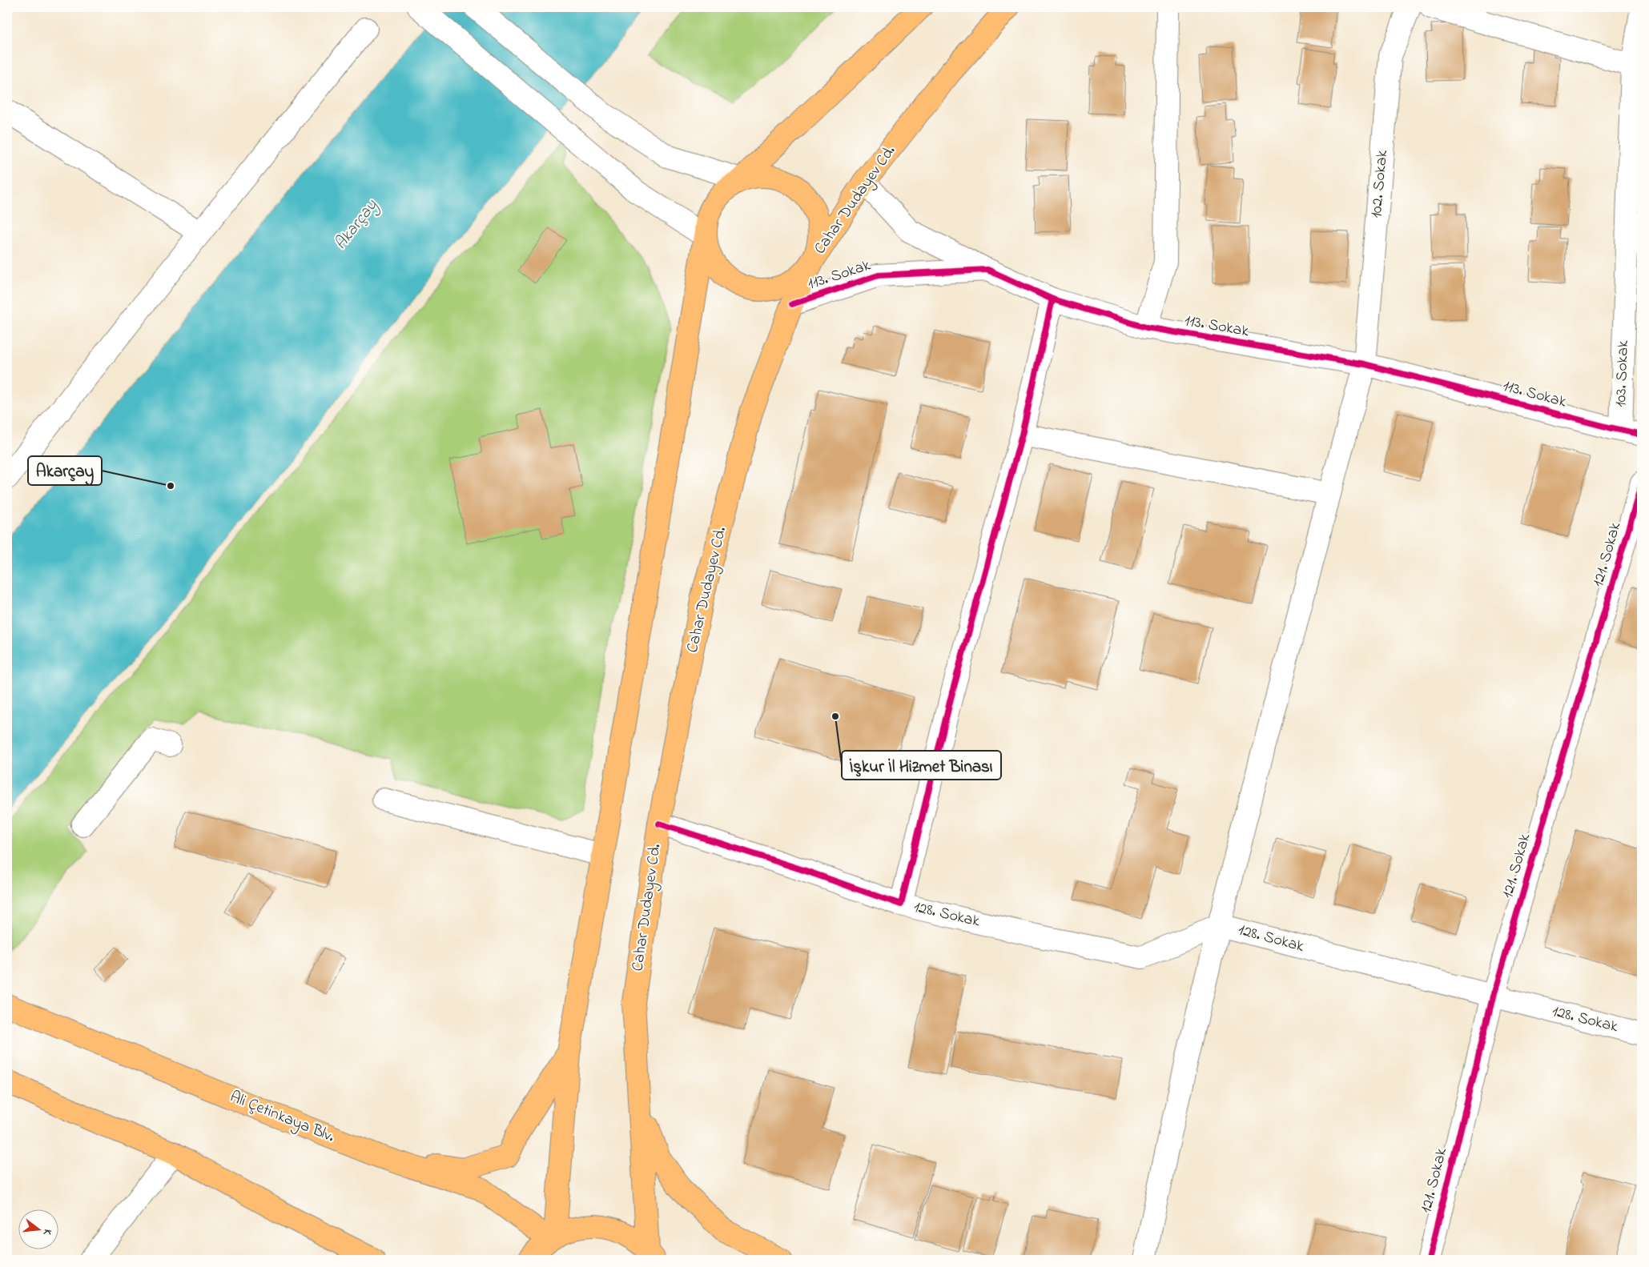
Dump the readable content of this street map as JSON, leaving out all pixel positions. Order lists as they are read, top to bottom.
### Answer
{
  "streets": {
    "main road": ["Cahar Dudayev Cd.", "Ali Çetinkaya Blv."],
    "street": [
      "102. Sokak",
      "113. Sokak",
      "103. Sokak",
      "121. Sokak",
      "128. Sokak"
    ]
  },
  "crossings": [
    ["102. Sokak", "113. Sokak"],
    ["102. Sokak", "128. Sokak"],
    ["Cahar Dudayev Cd.", "113. Sokak"],
    ["Cahar Dudayev Cd.", "128. Sokak"],
    ["113. Sokak", "103. Sokak"],
    ["121. Sokak", "128. Sokak"]
  ],
  "water": ["Akarçay"],
  "places": ["Akarçay", "İşkur İl Hizmet Binası"],
  "north": "right"
}
